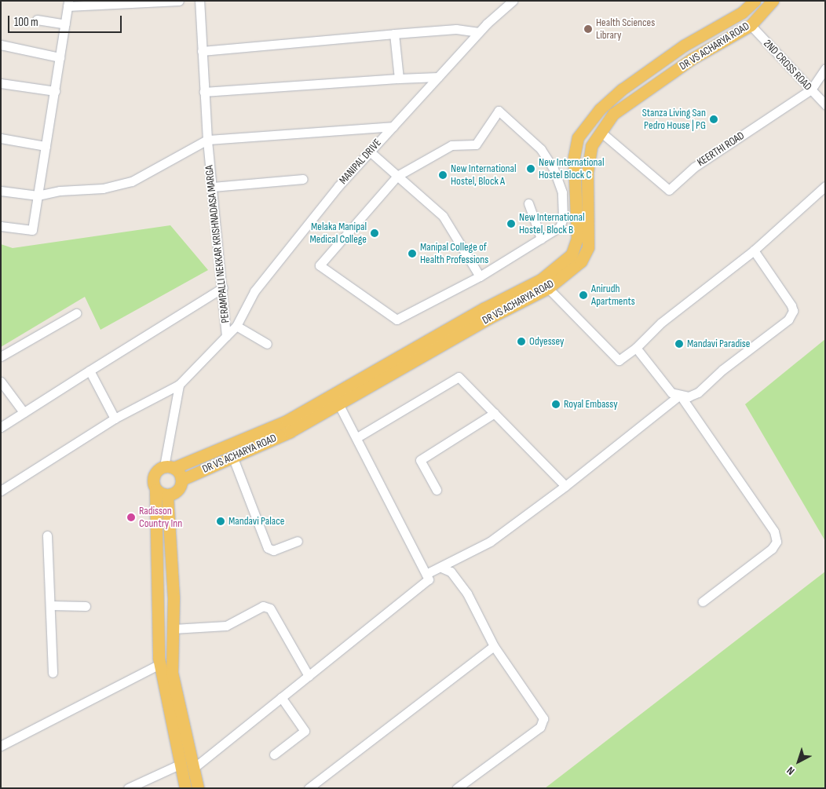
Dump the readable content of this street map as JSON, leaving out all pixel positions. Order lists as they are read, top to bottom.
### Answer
{
  "streets": {
    "main road": ["DR VS ACHARYA ROAD"],
    "street": [
      "2ND CROSS ROAD",
      "KEERTHI ROAD",
      "MANIPAL DRIVE",
      "PERAMPALLI NEKKAR KRISHNADASA MARGA"
    ]
  },
  "crossings": [
    ["DR VS ACHARYA ROAD", "2ND CROSS ROAD"],
    ["DR VS ACHARYA ROAD", "KEERTHI ROAD"],
    ["2ND CROSS ROAD", "KEERTHI ROAD"],
    ["MANIPAL DRIVE", "PERAMPALLI NEKKAR KRISHNADASA MARGA"]
  ],
  "places": [
    "Health Sciences Library",
    "Stanza Living San Pedro House | PG",
    "New International Hostel Block C",
    "New International Hostel, Block A",
    "New International Hostel, Block B",
    "Melaka Manipal Medical College",
    "Manipal College of Health Professions",
    "Anirudh Apartments",
    "Odyessey",
    "Mandavi Paradise",
    "Royal Embassy",
    "Radisson Country Inn",
    "Mandavi Palace"
  ],
  "scale_bar": "100 m",
  "north": "bottom left"
}
